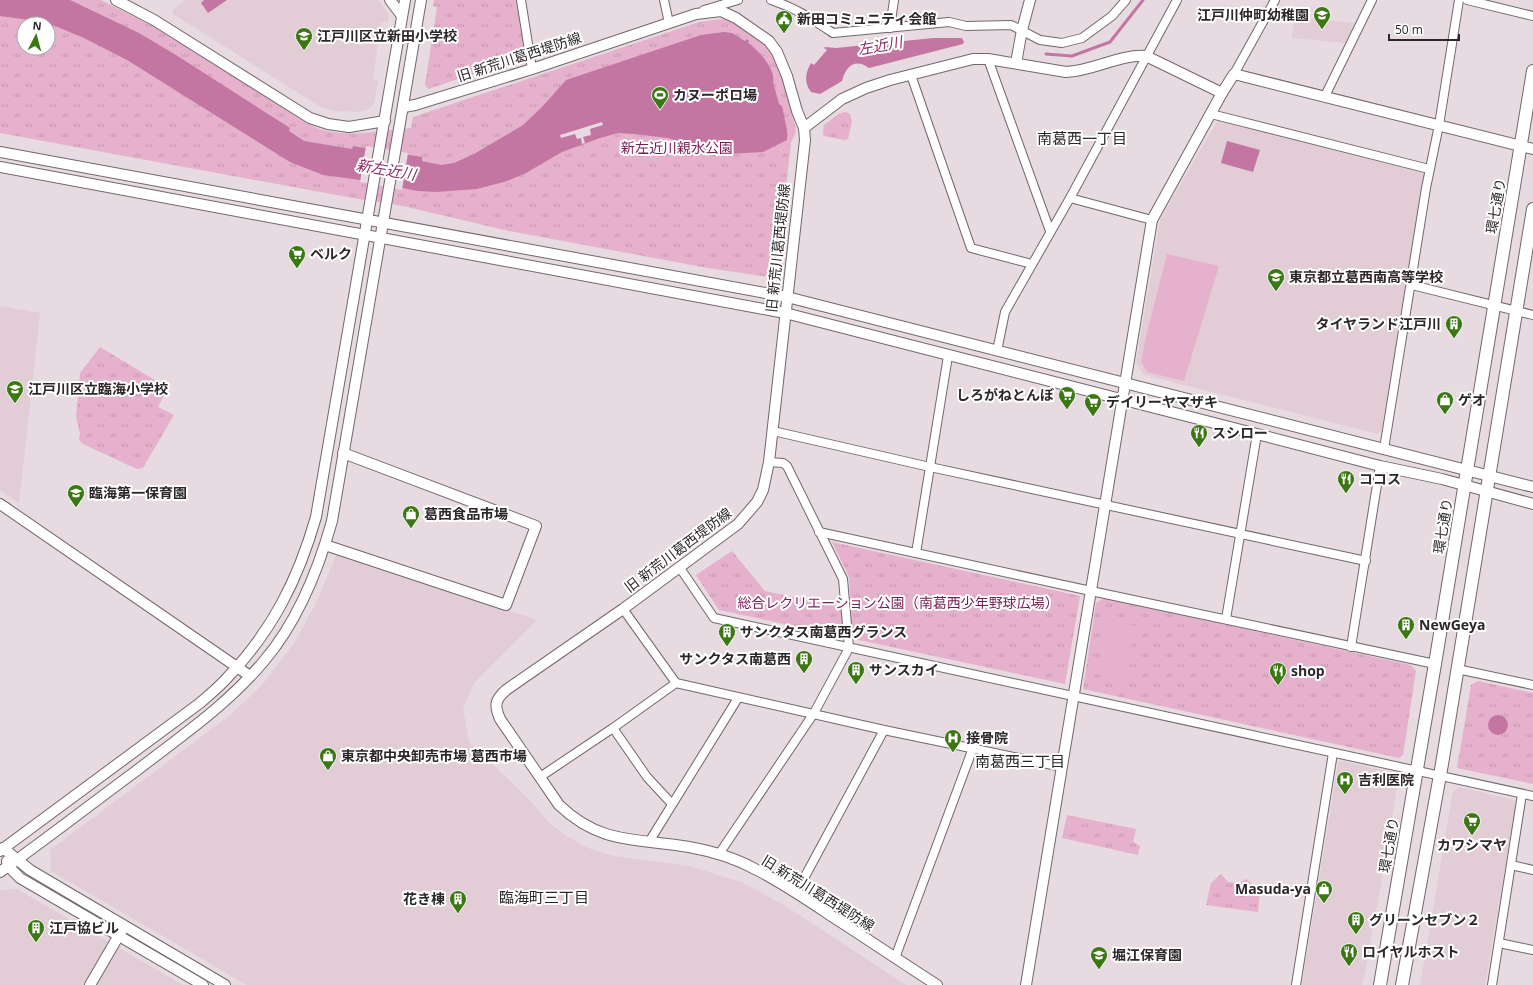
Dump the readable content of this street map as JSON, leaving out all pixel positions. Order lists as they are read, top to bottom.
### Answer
{
  "streets": {
    "main road": ["環七通り"],
    "street": ["旧 新荒川葛西堤防線"]
  },
  "districts": ["南葛西一丁目", "南葛西三丁目", "臨海町三丁目"],
  "water": ["左近川", "新左近川"],
  "parks": ["新左近川親水公園", "総合レクリエーション公園（南葛西少年野球広場）"],
  "places": {
    "school or university": [
      "江戸川仲町幼稚園",
      "江戸川区立新田小学校",
      "東京都立葛西南高等学校",
      "江戸川区立臨海小学校",
      "臨海第一保育園",
      "堀江保育園"
    ],
    "public building": ["新田コミュニティ会館"],
    "sports": ["カヌーポロ場"],
    "supermarket": [
      "ベルク",
      "しろがねとんぼ",
      "デイリーヤマザキ",
      "カワシマヤ"
    ],
    "building": [
      "タイヤランド江戸川",
      "NewGeya",
      "サンクタス南葛西グランス",
      "サンクタス南葛西",
      "サンスカイ",
      "花き棟",
      "グリーンセブン２",
      "江戸協ビル"
    ],
    "shop": [
      "ゲオ",
      "葛西食品市場",
      "東京都中央卸売市場 葛西市場",
      "Masuda-ya"
    ],
    "restaurant": [
      "スシロー",
      "ココス",
      "shop",
      "ロイヤルホスト"
    ],
    "hospital": ["接骨院", "吉利医院"]
  },
  "scale_bar": "50 m",
  "north": "top"
}
